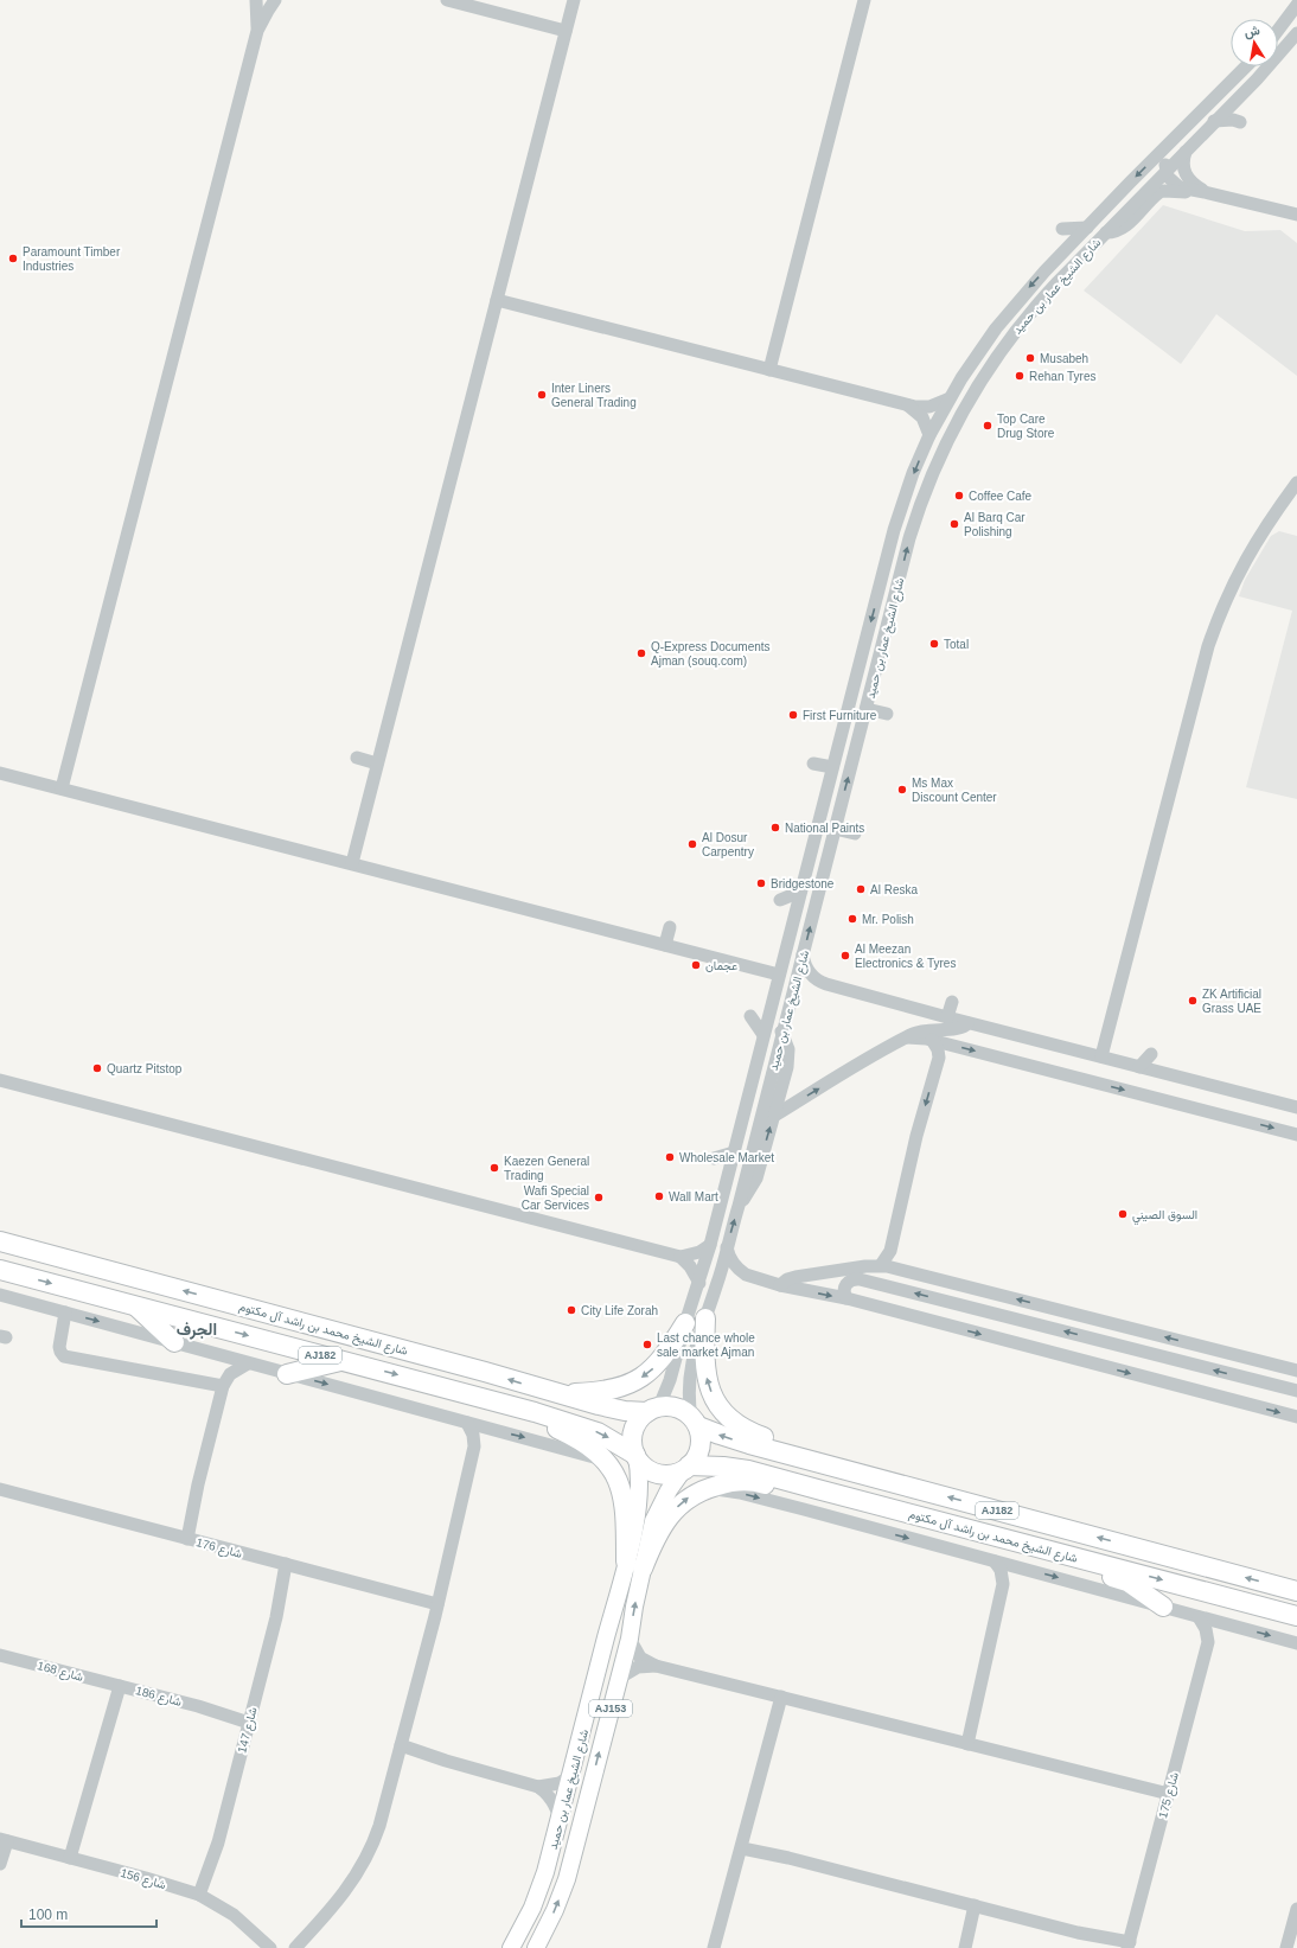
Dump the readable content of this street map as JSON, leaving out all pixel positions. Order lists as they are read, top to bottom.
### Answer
{
  "streets": {
    "highway": ["شارع الشيخ محمد بن راشد آل مكتوم", "AJ182"],
    "main road": ["شارع الشيخ عمار بن حميد", "AJ153"],
    "street": [
      "شارع 176",
      "شارع 168",
      "شارع 186",
      "شارع 147",
      "شارع 175",
      "شارع 156"
    ]
  },
  "crossings": [
    ["شارع الشيخ عمار بن حميد", "شارع الشيخ محمد بن راشد آل مكتوم"],
    ["شارع الشيخ عمار بن حميد", "AJ182"],
    ["شارع الشيخ محمد بن راشد آل مكتوم", "AJ182"],
    ["شارع 176", "شارع 147"],
    ["شارع 168", "شارع 186"],
    ["شارع 186", "شارع 147"],
    ["شارع 147", "شارع 156"]
  ],
  "districts": ["الجرف"],
  "places": [
    "Paramount Timber Industries",
    "Musabeh",
    "Rehan Tyres",
    "Inter Liners General Trading",
    "Top Care Drug Store",
    "Coffee Cafe",
    "Al Barq Car Polishing",
    "Total",
    "Q-Express Documents Ajman (souq.com)",
    "First Furniture",
    "Ms Max Discount Center",
    "National Paints",
    "Al Dosur Carpentry",
    "Bridgestone",
    "Al Reska",
    "Mr. Polish",
    "Al Meezan Electronics & Tyres",
    "عجمان",
    "ZK Artificial Grass UAE",
    "Quartz Pitstop",
    "Wholesale Market",
    "Kaezen General Trading",
    "Wall Mart",
    "Wafi Special Car Services",
    "السوق الصيني",
    "City Life Zorah",
    "Last chance whole sale market Ajman"
  ],
  "scale_bar": "100 m",
  "north": "top"
}
